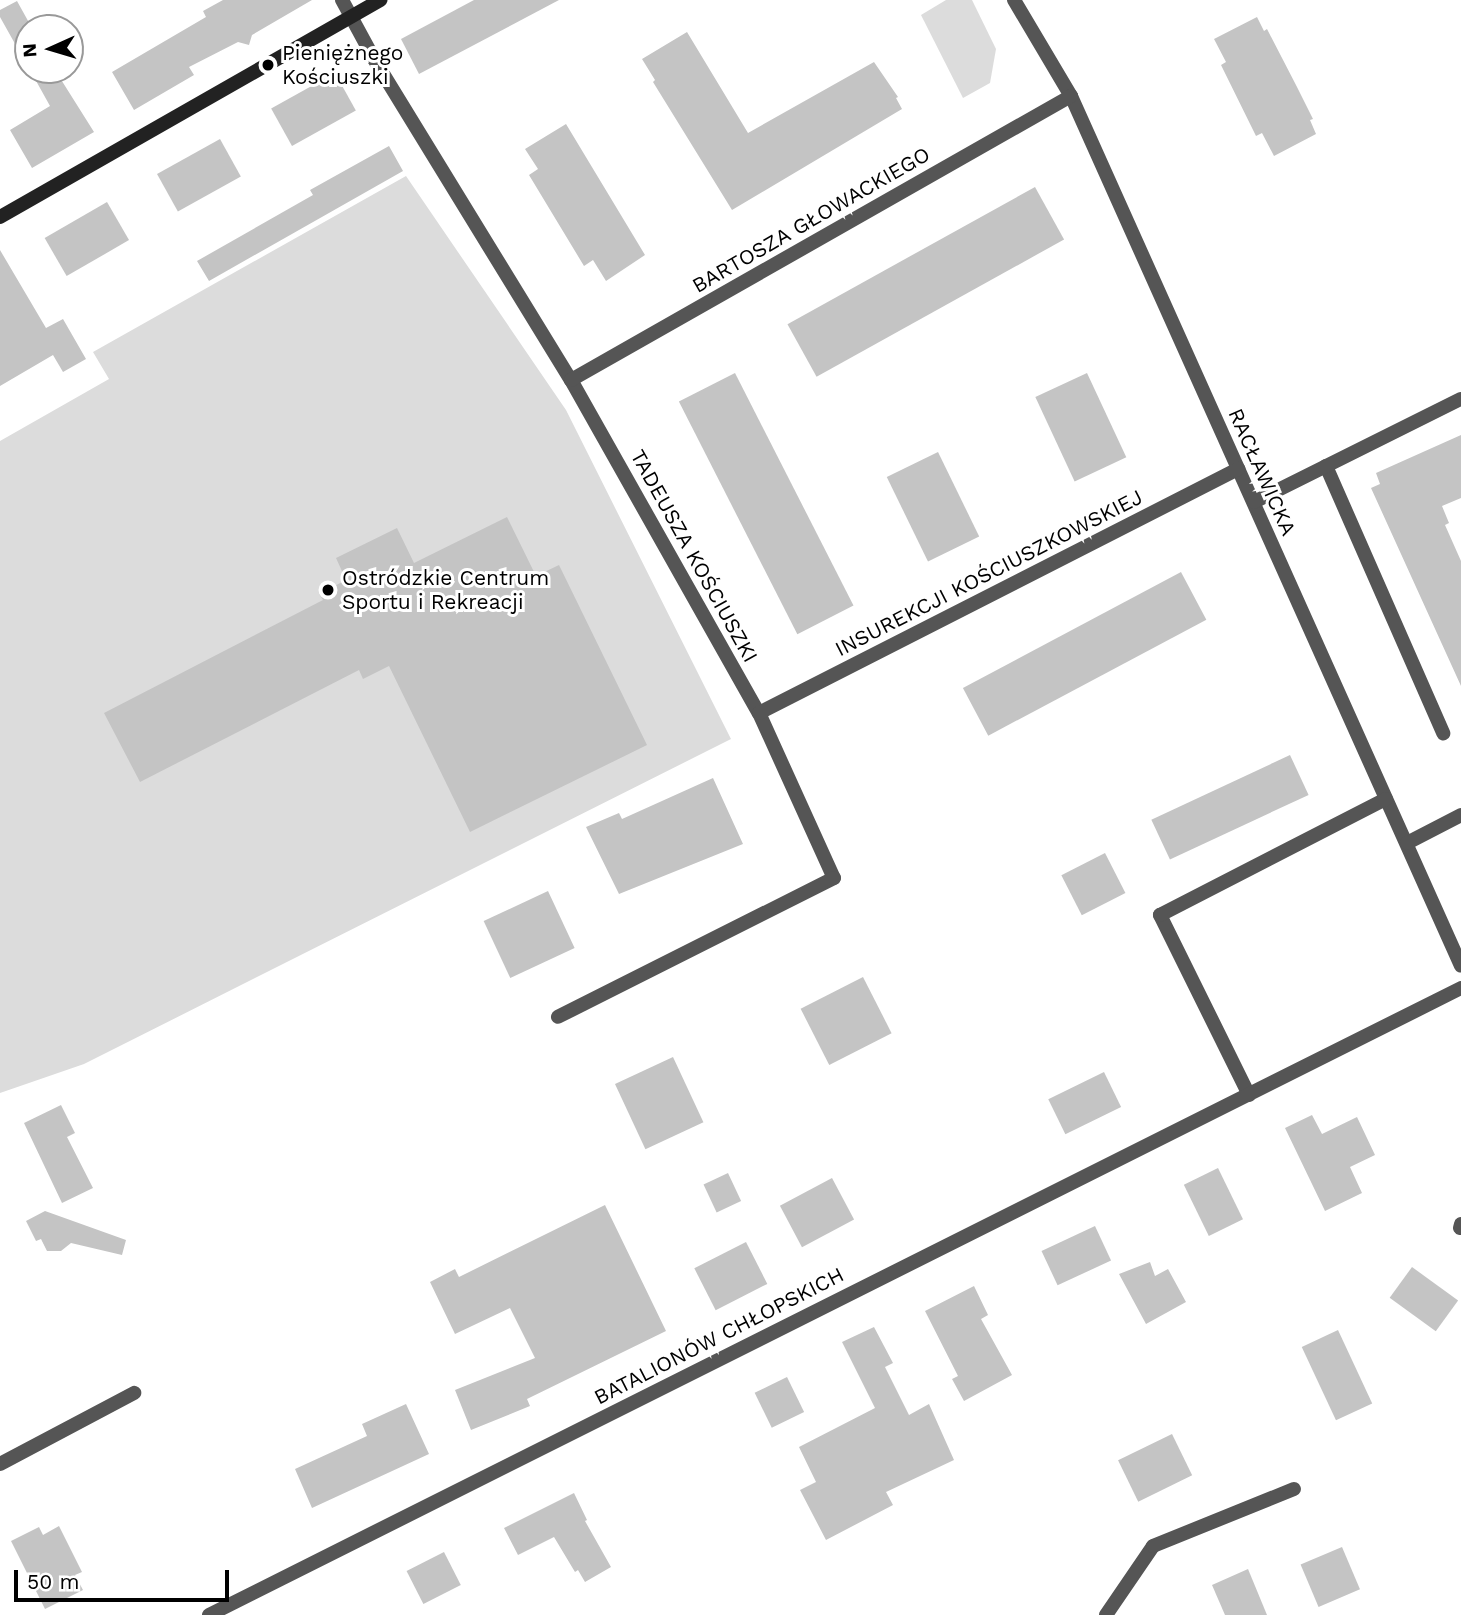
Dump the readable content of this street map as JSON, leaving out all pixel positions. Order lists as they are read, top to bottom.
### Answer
{
  "streets": {
    "street": [
      "BARTOSZA GŁOWACKIEGO",
      "RACŁAWICKA",
      "TADEUSZA KOŚCIUSZKI",
      "INSUREKCJI KOŚCIUSZKOWSKIEJ",
      "BATALIONÓW CHŁOPSKICH"
    ]
  },
  "crossings": [
    ["BARTOSZA GŁOWACKIEGO", "RACŁAWICKA"],
    ["BARTOSZA GŁOWACKIEGO", "TADEUSZA KOŚCIUSZKI"],
    ["RACŁAWICKA", "INSUREKCJI KOŚCIUSZKOWSKIEJ"],
    ["TADEUSZA KOŚCIUSZKI", "INSUREKCJI KOŚCIUSZKOWSKIEJ"]
  ],
  "places": ["Pieniężnego Kościuszki", "Ostródzkie Centrum Sportu i Rekreacji"],
  "scale_bar": "50 m",
  "north": "left"
}
